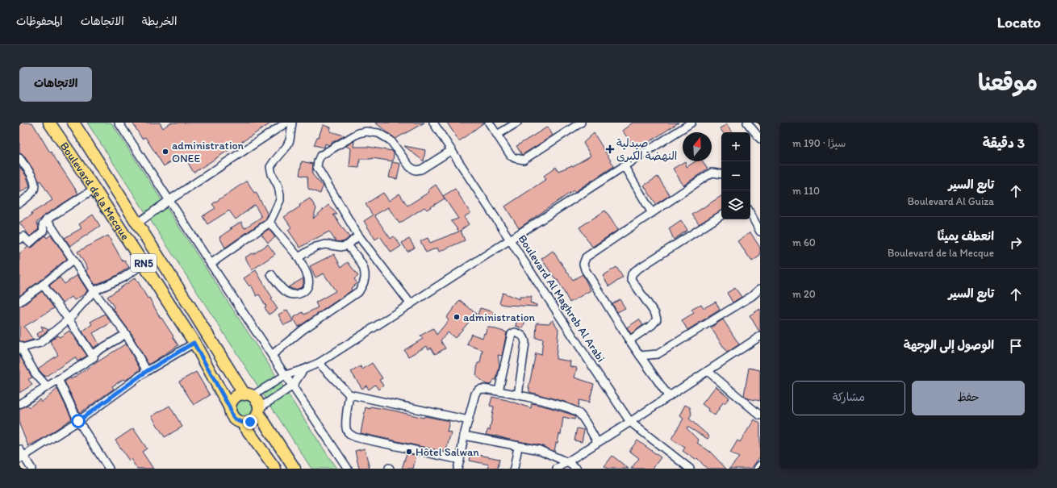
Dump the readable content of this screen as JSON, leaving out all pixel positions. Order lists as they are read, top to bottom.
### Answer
{
  "streets": {
    "main road": ["Boulevard de la Mecque", "RN5"],
    "street": ["Boulevard Al Maghreb Al Arabi"]
  },
  "crossings": [
    ["Boulevard de la Mecque", "RN5"]
  ],
  "places": {
    "health": ["صيدلية النهضة الكبرى"],
    "other": ["administration ONEE", "administration", "Hôtel Salwan"]
  },
  "north": "top",
  "page": {
    "header": "Locato",
    "nav": ["الخريطة", "الاتجاهات", "المحفوظات"],
    "title": "موقعنا",
    "buttons": [
      "الاتجاهات",
      ["حفظ", "مشاركة"]
    ],
    "heading": ["3 دقيقة", "سيرًا · 190 m"],
    "map_buttons": ["+", "−"],
    "list": [
      ["تابع السير", "Boulevard Al Guiza", "110 m"],
      ["انعطف يمينًا", "Boulevard de la Mecque", "60 m"],
      ["تابع السير", "20 m"],
      "الوصول إلى الوجهة"
    ]
  }
}
